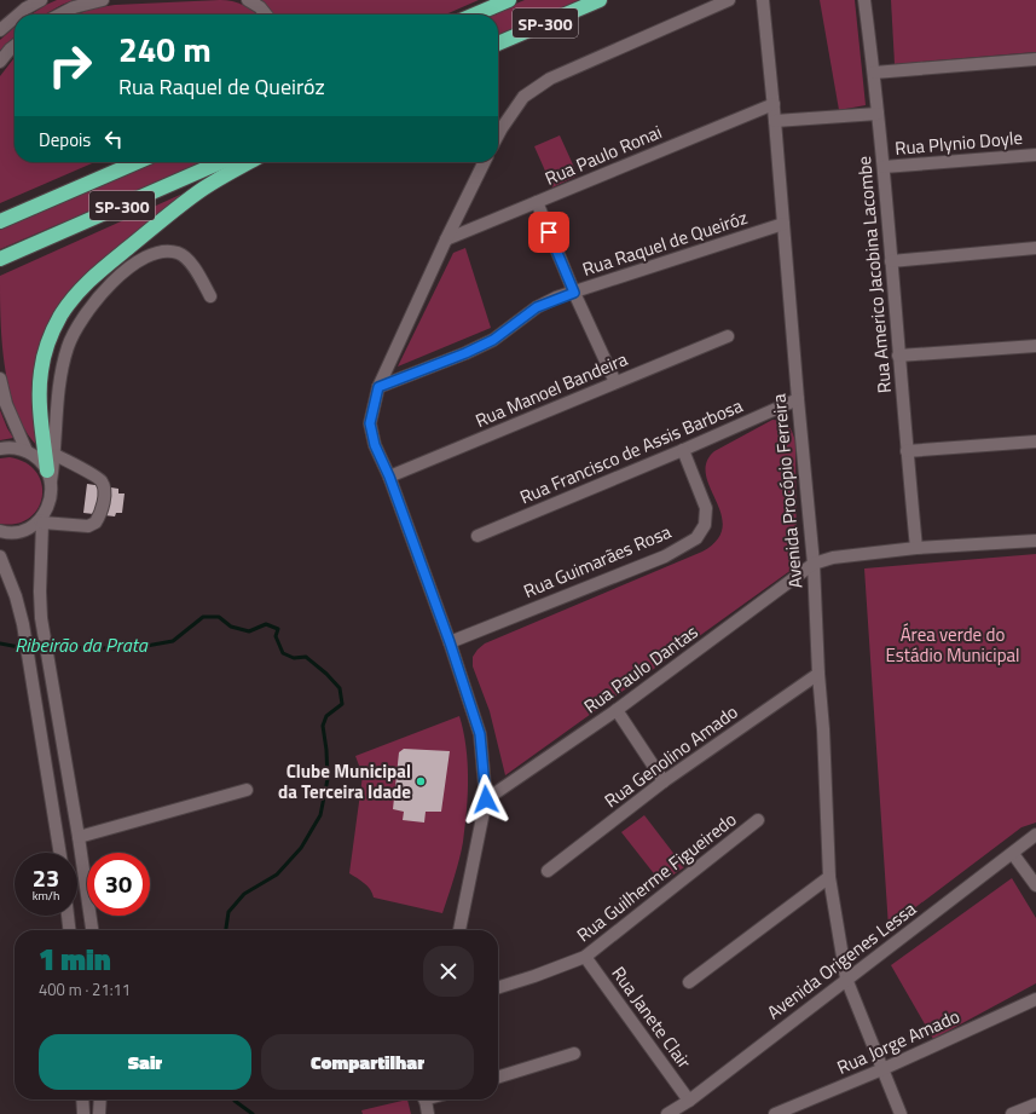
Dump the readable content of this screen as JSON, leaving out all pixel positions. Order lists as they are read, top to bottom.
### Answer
{
  "streets": {
    "highway": ["SP-300"],
    "street": [
      "Rua Plynio Doyle",
      "Rua Paulo Ronai",
      "Rua Raquel de Queiróz",
      "Rua Americo Jacobina Lacombe",
      "Rua Manoel Bandeira",
      "Rua Francisco de Assis Barbosa",
      "Avenida Procópio Ferreira",
      "Rua Guimarães Rosa",
      "Rua Paulo Dantas",
      "Rua Genolino Amado",
      "Rua Guilherme Figueiredo",
      "Avenida Origenes Lessa",
      "Rua Janete Clair",
      "Rua Jorge Amado"
    ]
  },
  "crossings": [
    ["Rua Plynio Doyle", "Rua Americo Jacobina Lacombe"],
    ["Rua Paulo Ronai", "Avenida Procópio Ferreira"],
    ["Rua Raquel de Queiróz", "Avenida Procópio Ferreira"],
    ["Rua Francisco de Assis Barbosa", "Avenida Procópio Ferreira"],
    ["Rua Francisco de Assis Barbosa", "Rua Guimarães Rosa"],
    ["Avenida Procópio Ferreira", "Rua Paulo Dantas"],
    ["Avenida Procópio Ferreira", "Rua Genolino Amado"],
    ["Avenida Procópio Ferreira", "Avenida Origenes Lessa"],
    ["Avenida Procópio Ferreira", "Rua Jorge Amado"],
    ["Rua Guilherme Figueiredo", "Rua Janete Clair"],
    ["Avenida Origenes Lessa", "Rua Janete Clair"]
  ],
  "water": ["Ribeirão da Prata"],
  "parks": ["Área verde do Estádio Municipal"],
  "places": ["Clube Municipal da Terceira Idade"],
  "page": {
    "turn": ["240 m", "Rua Raquel de Queiróz"],
    "then": "Depois",
    "speed": "23 km/h",
    "limit": "30",
    "heading": ["1 min", "400 m · 21:11"],
    "buttons": ["Sair", "Compartilhar"]
  }
}
